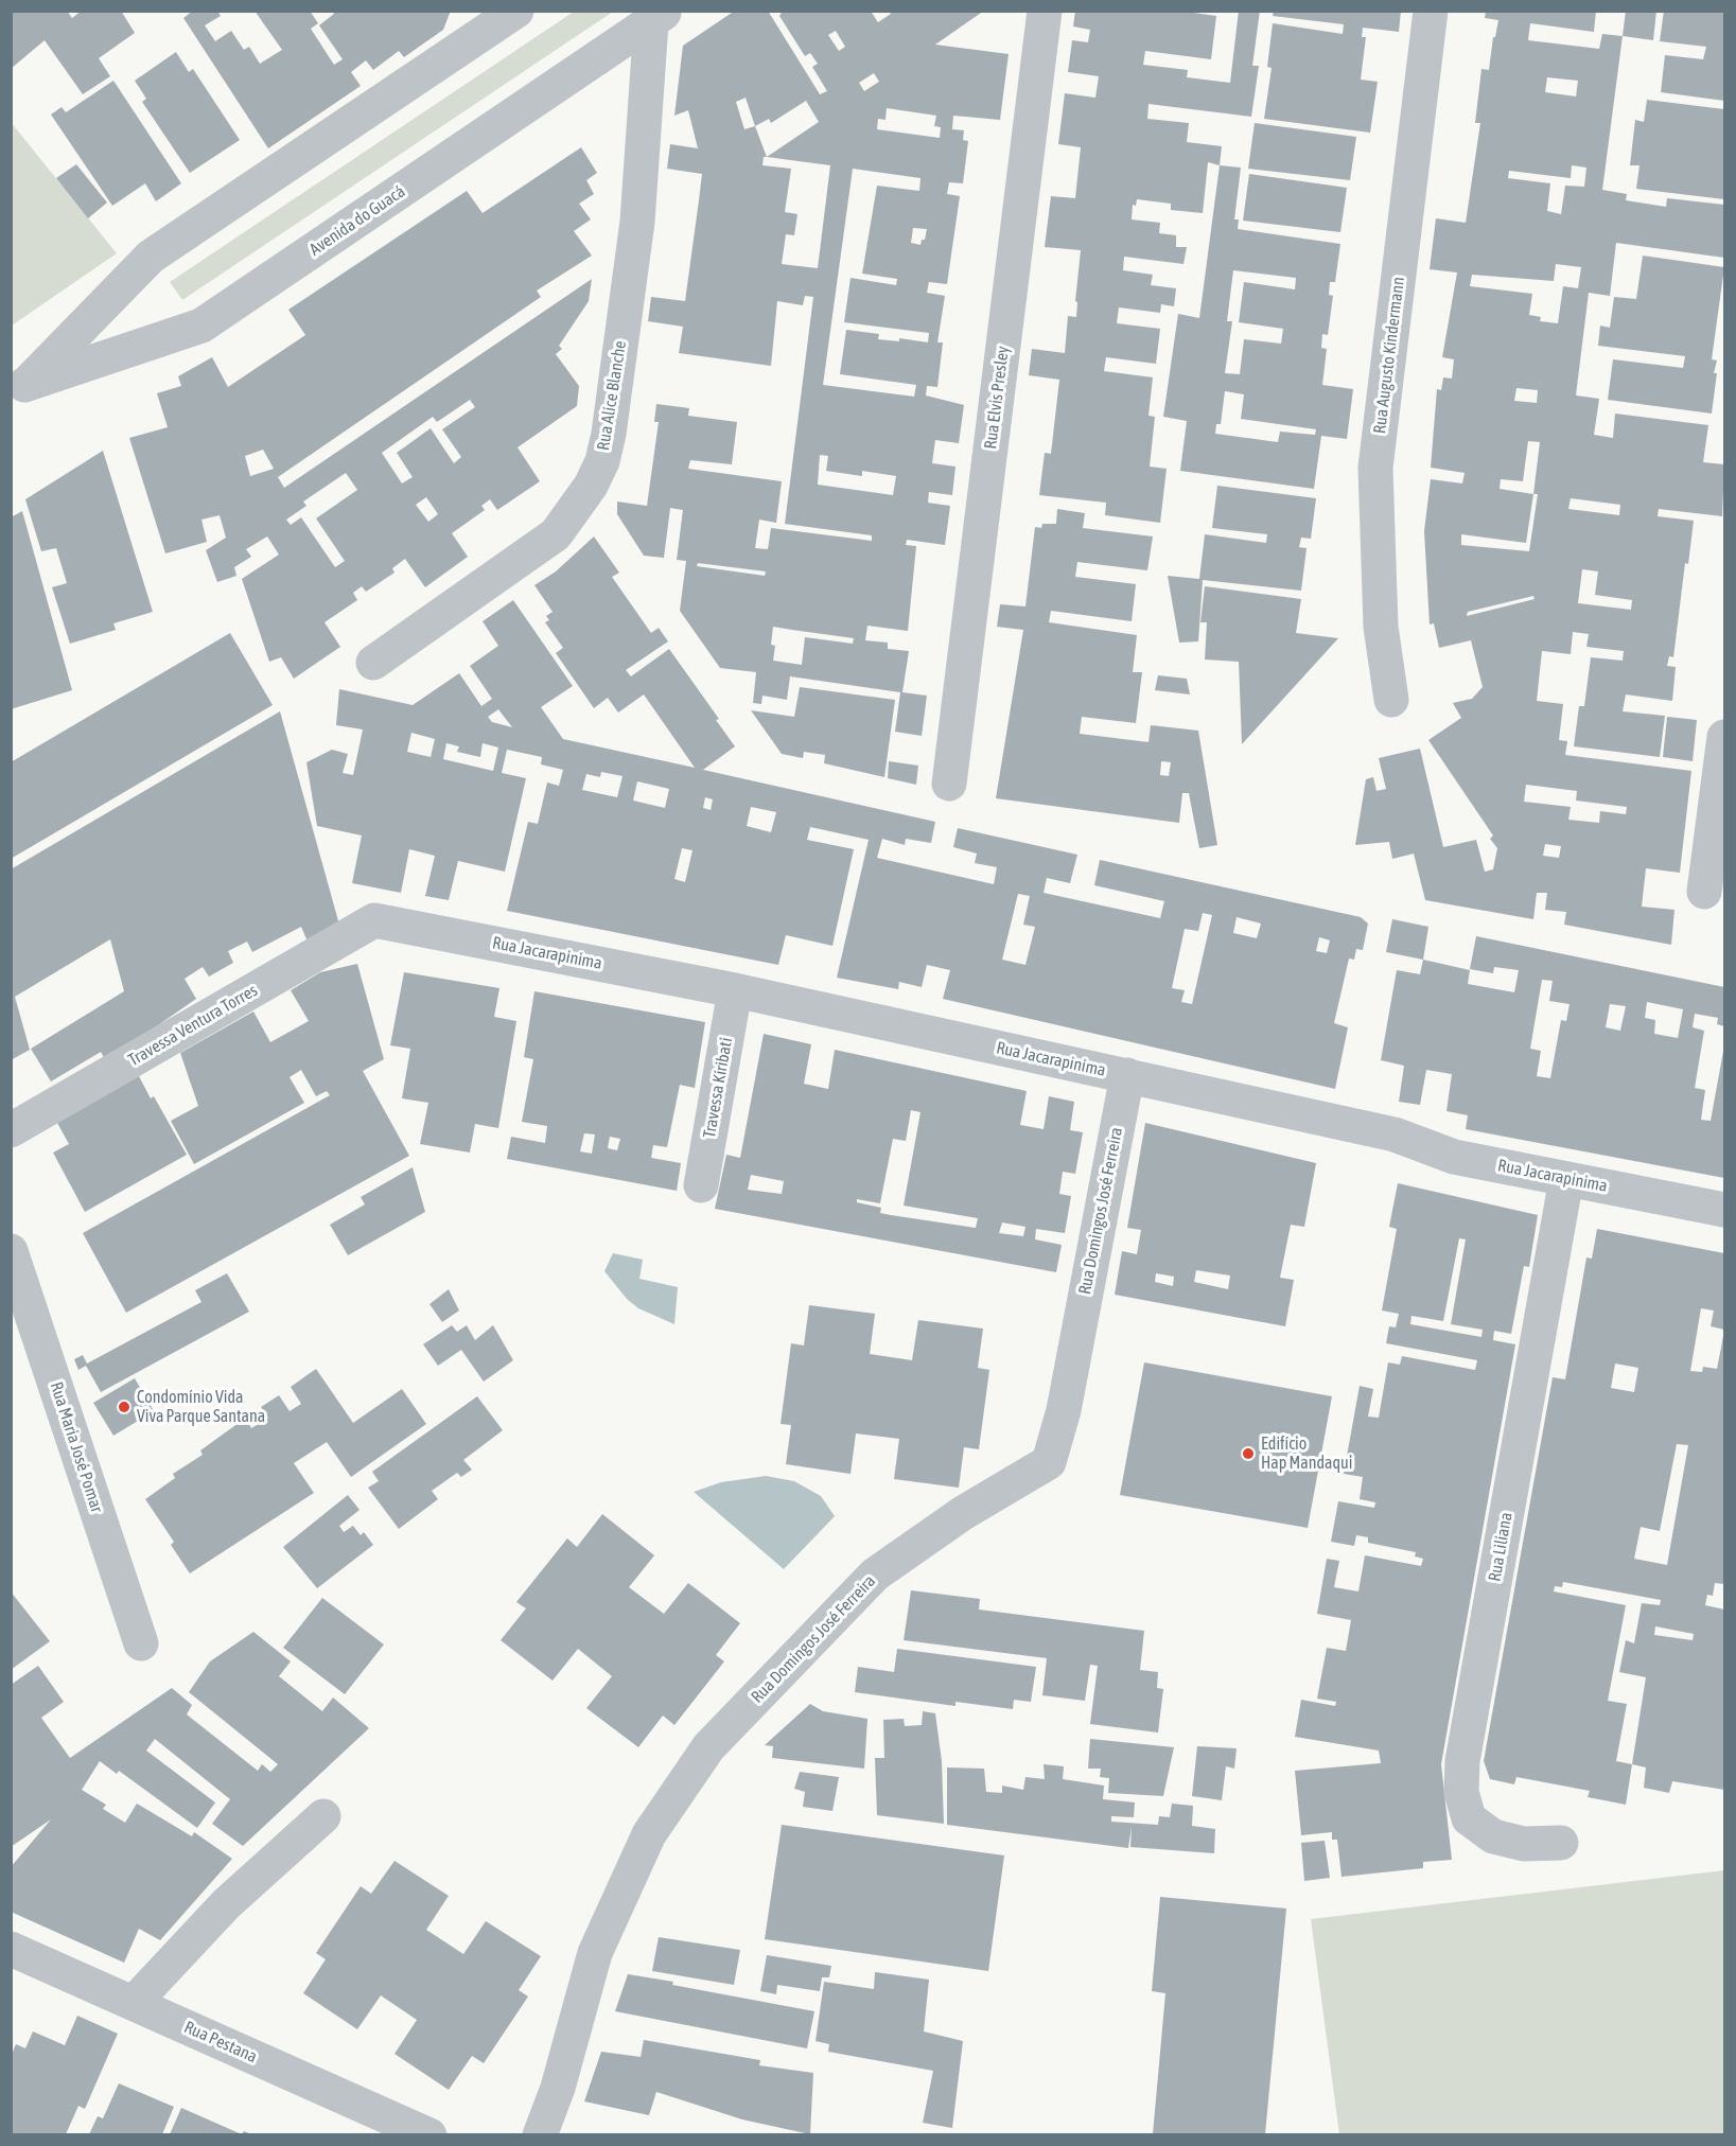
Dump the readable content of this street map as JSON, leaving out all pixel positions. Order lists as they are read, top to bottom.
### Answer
{
  "streets": {
    "street": [
      "Avenida do Guacá",
      "Rua Augusto Kindermann",
      "Rua Alice Blanche",
      "Rua Elvis Presley",
      "Rua Jacarapinima",
      "Travessa Ventura Torres",
      "Travessa Kiribati",
      "Rua Domingos José Ferreira",
      "Rua Maria José Pomar",
      "Rua Liliana",
      "Rua Pestana"
    ]
  },
  "crossings": [
    ["Avenida do Guacá", "Rua Alice Blanche"],
    ["Rua Jacarapinima", "Travessa Ventura Torres"],
    ["Rua Jacarapinima", "Travessa Kiribati"],
    ["Rua Jacarapinima", "Rua Domingos José Ferreira"],
    ["Rua Jacarapinima", "Rua Liliana"]
  ],
  "places": ["Condomínio Vida Viva Parque Santana", "Edifício Hap Mandaqui"]
}
